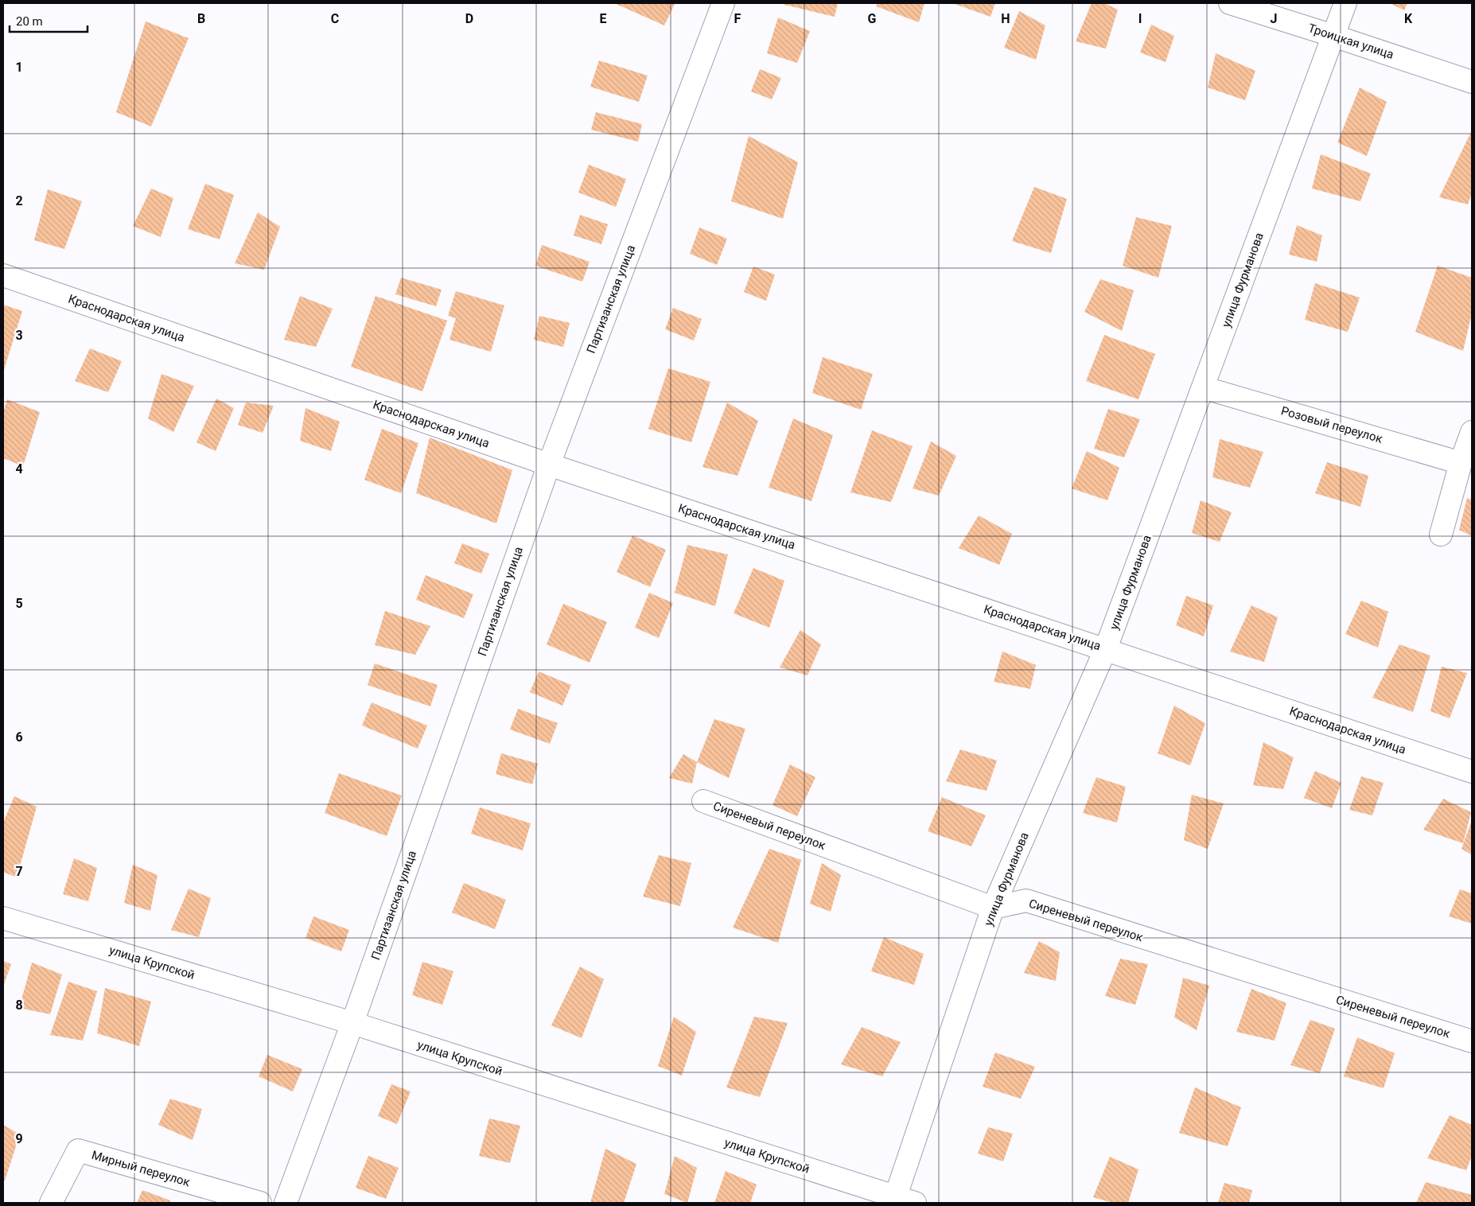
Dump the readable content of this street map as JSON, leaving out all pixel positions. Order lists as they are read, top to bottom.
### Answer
{
  "streets": {
    "street": [
      "Троицкая улица",
      "улица Фурманова",
      "Партизанская улица",
      "Краснодарская улица",
      "Розовый переулок",
      "Сиреневый переулок",
      "улица Крупской",
      "Мирный переулок"
    ]
  },
  "crossings": [
    ["Троицкая улица", "улица Фурманова"],
    ["улица Фурманова", "Краснодарская улица"],
    ["улица Фурманова", "Розовый переулок"],
    ["улица Фурманова", "Сиреневый переулок"],
    ["улица Фурманова", "улица Крупской"],
    ["Партизанская улица", "Краснодарская улица"],
    ["Партизанская улица", "улица Крупской"]
  ],
  "scale_bar": "20 m",
  "grid": {
    "columns": [
      "B",
      "C",
      "D",
      "E",
      "F",
      "G",
      "H",
      "I",
      "J",
      "K"
    ],
    "rows": [
      "1",
      "2",
      "3",
      "4",
      "5",
      "6",
      "7",
      "8",
      "9"
    ]
  }
}
